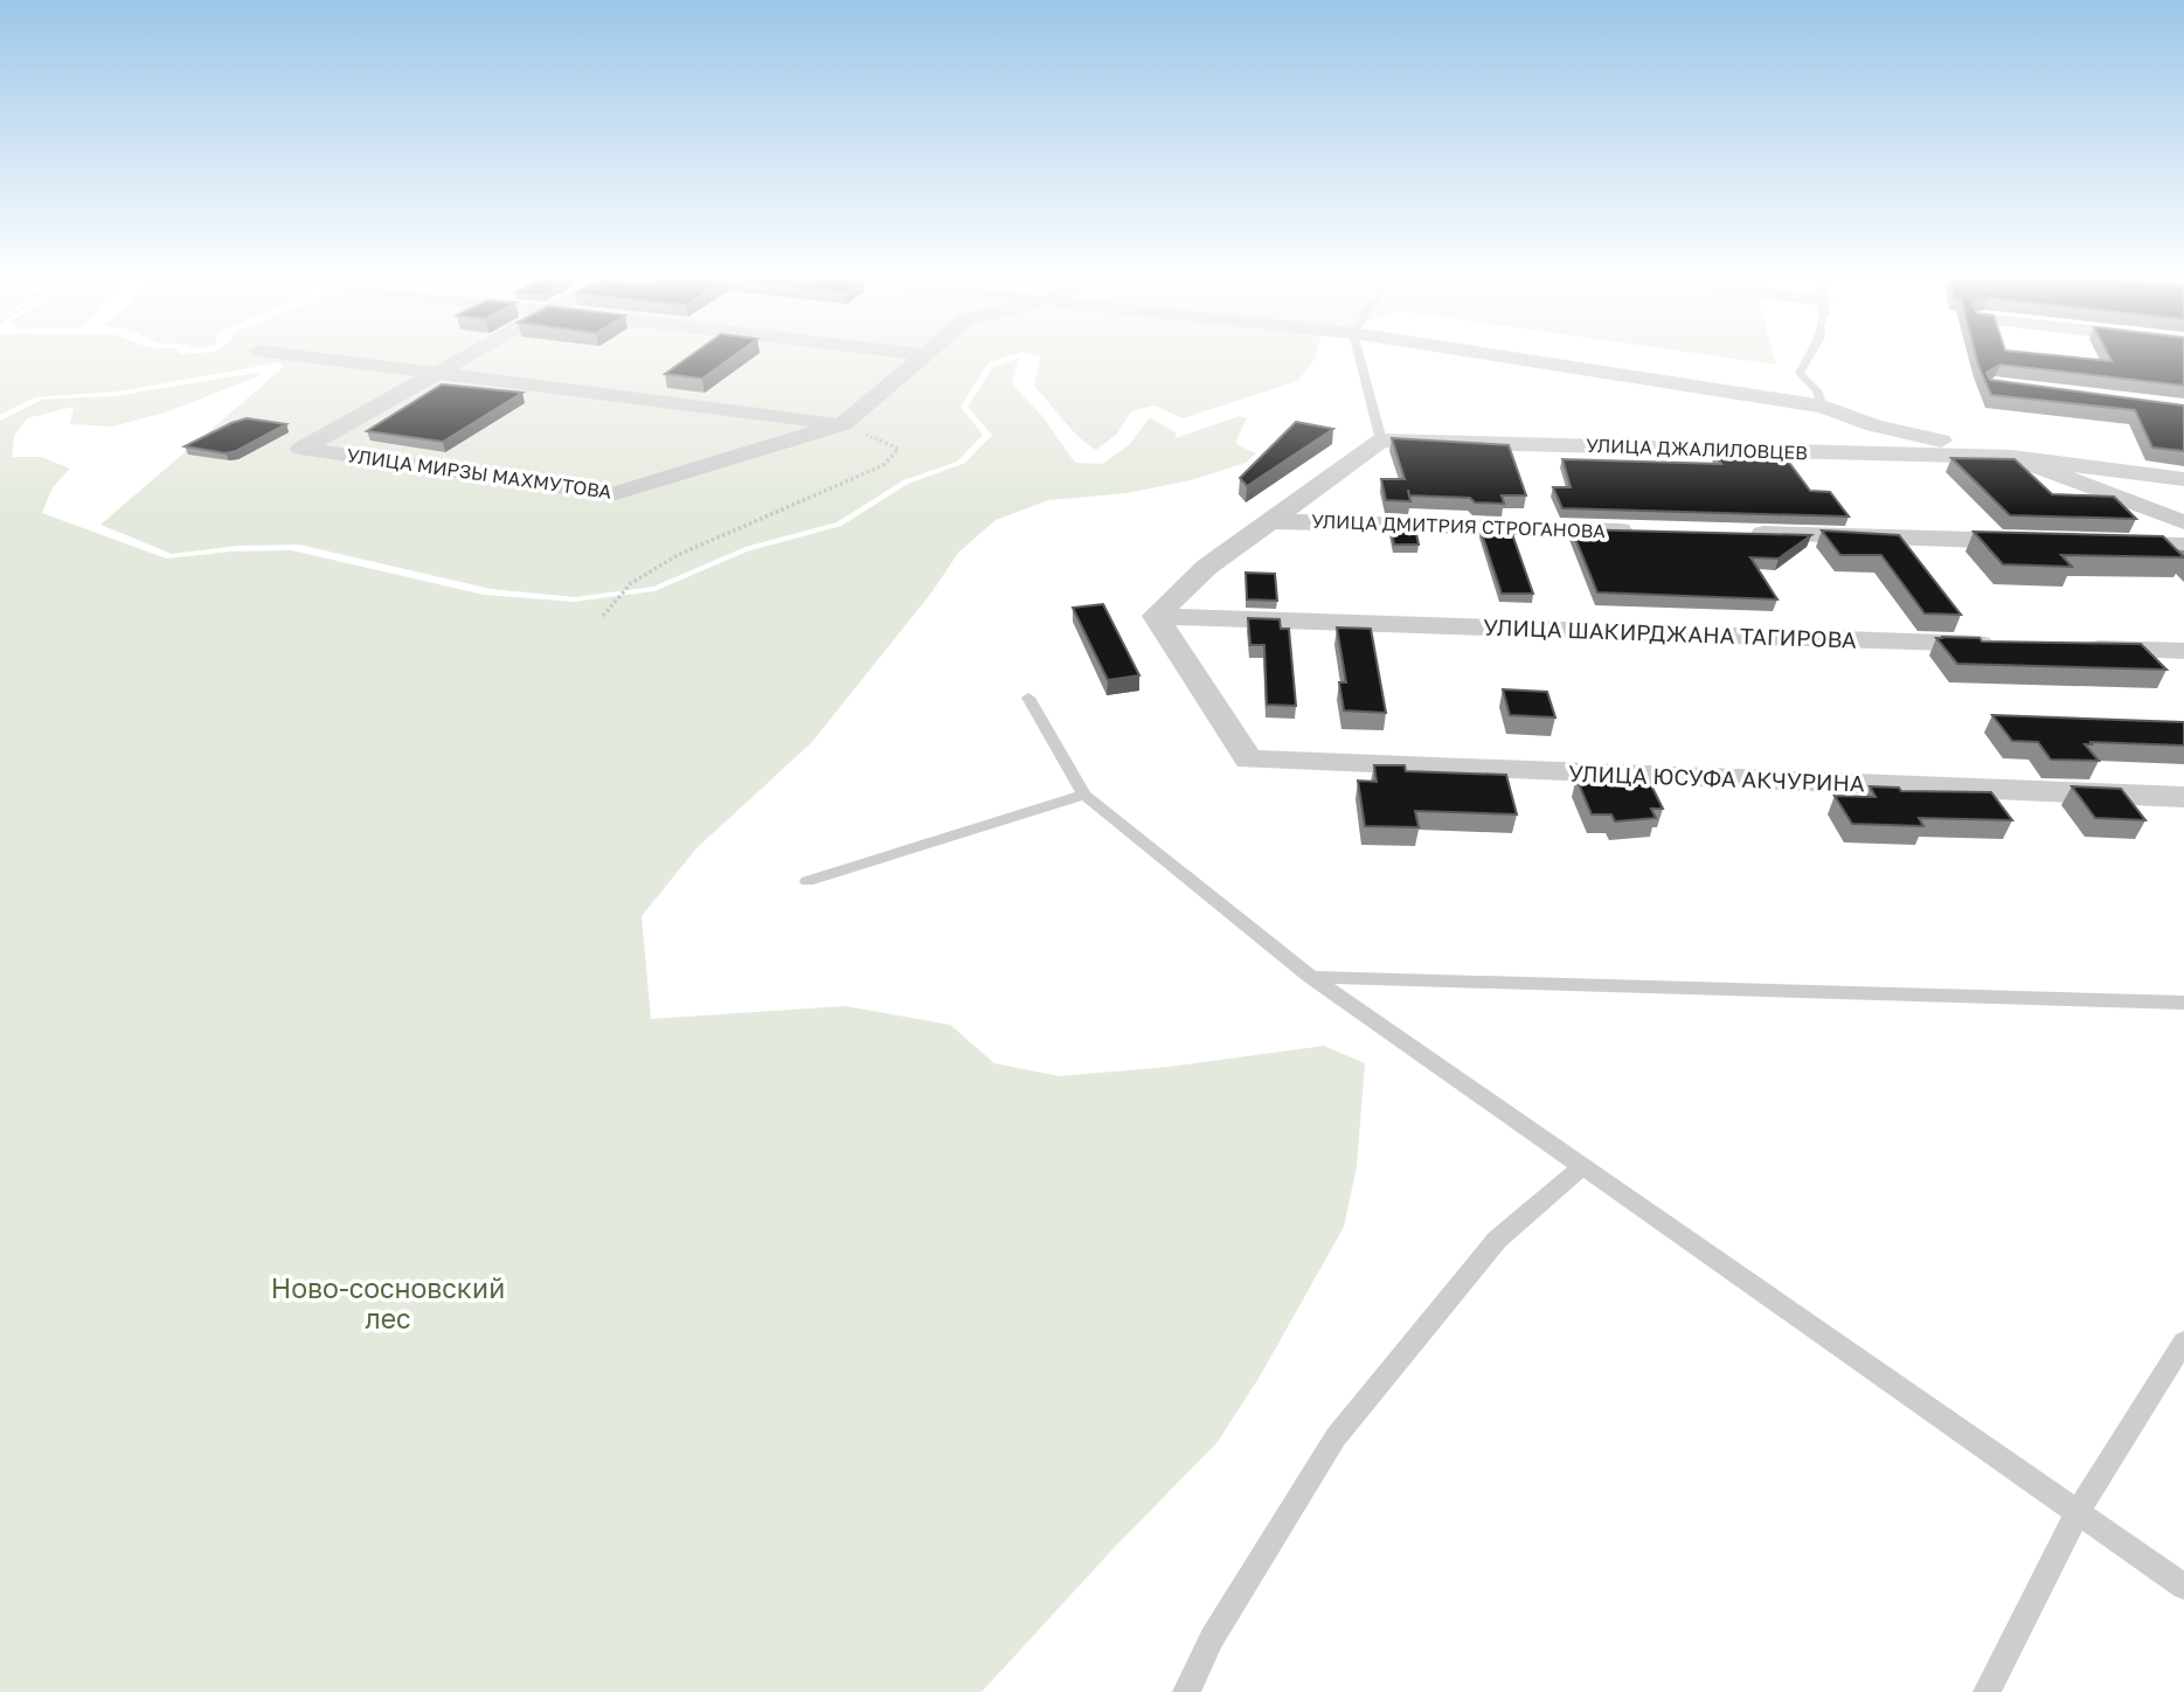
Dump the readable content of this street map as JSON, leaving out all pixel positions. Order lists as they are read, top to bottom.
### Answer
{
  "streets": {
    "street": [
      "УЛИЦА ДЖАЛИЛОВЦЕВ",
      "УЛИЦА МИРЗЫ МАХМУТОВА",
      "УЛИЦА ДМИТРИЯ СТРОГАНОВА",
      "УЛИЦА ШАКИРДЖАНА ТАГИРОВА",
      "УЛИЦА ЮСУФА АКЧУРИНА"
    ]
  },
  "crossings": [
    ["УЛИЦА ШАКИРДЖАНА ТАГИРОВА", "УЛИЦА ЮСУФА АКЧУРИНА"]
  ],
  "parks": ["Ново-сосновский лес"]
}
